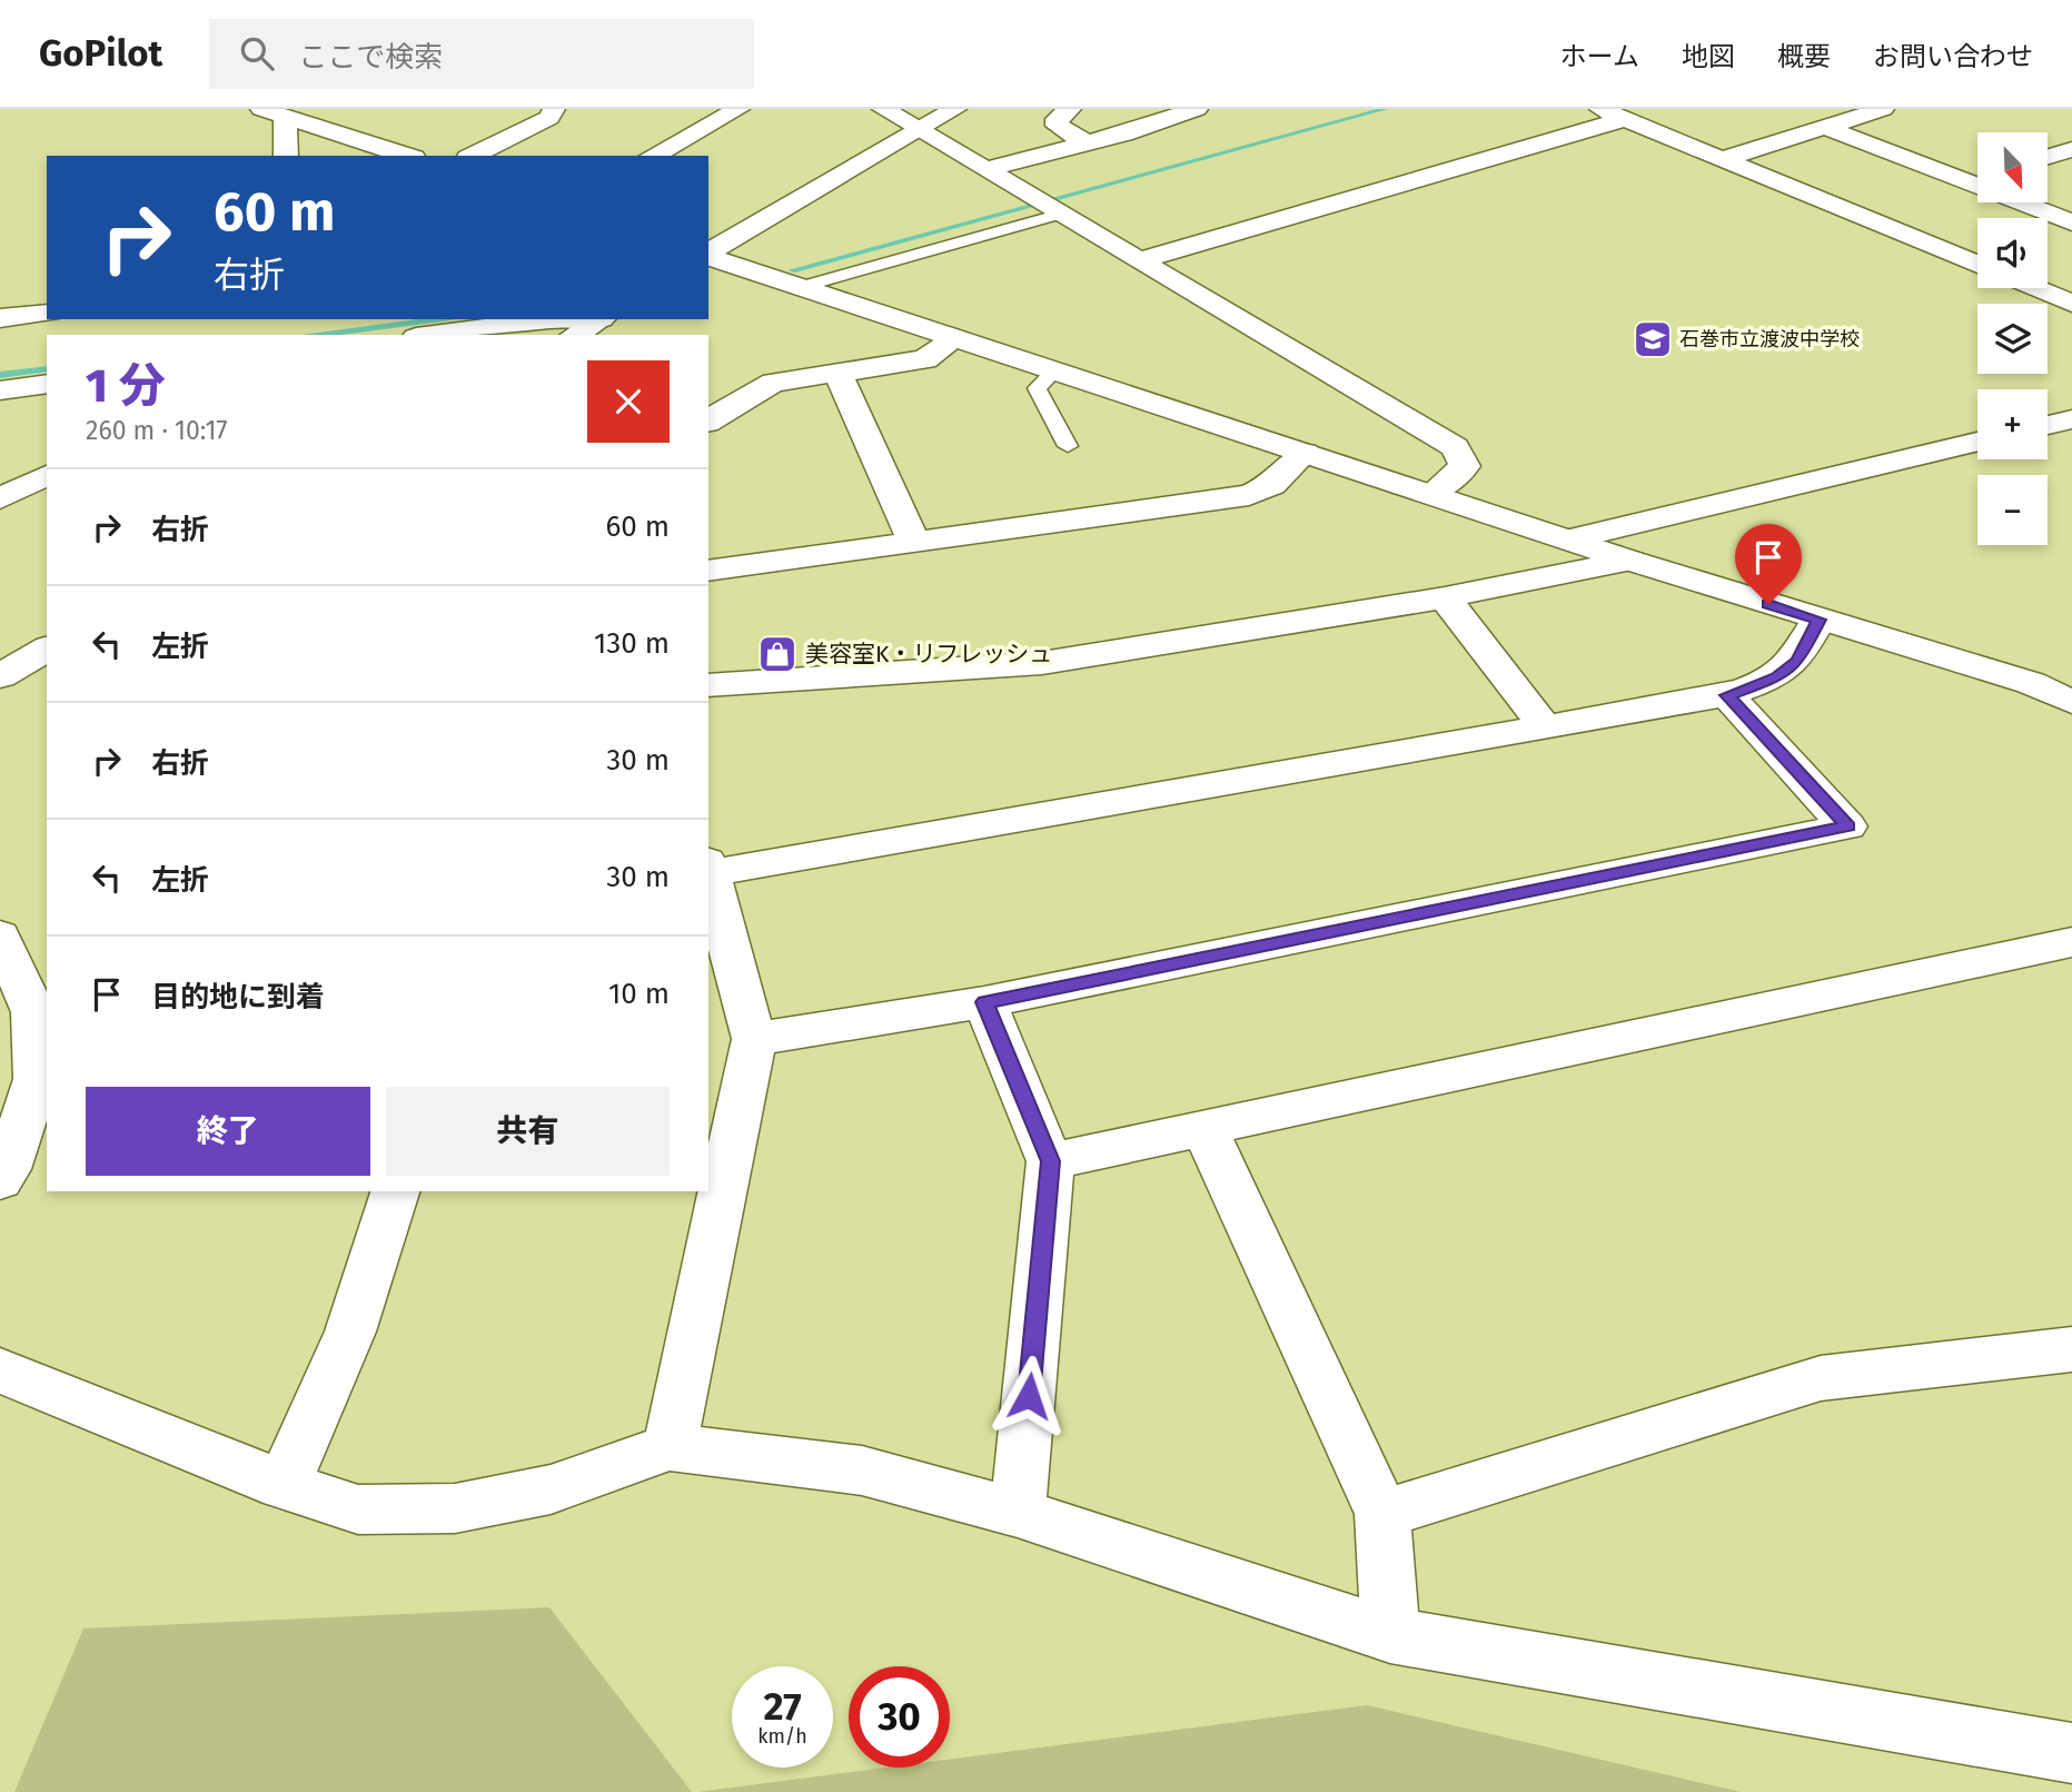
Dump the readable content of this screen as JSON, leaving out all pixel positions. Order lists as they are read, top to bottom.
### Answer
{
  "places": {
    "school or university": ["石巻市立渡波中学校"],
    "shop": ["美容室K・リフレッシュ"]
  },
  "north": "bottom right",
  "page": {
    "header": "GoPilot",
    "search": "ここで検索",
    "nav": [
      "ホーム",
      "地図",
      "概要",
      "お問い合わせ"
    ],
    "map_buttons": ["+", "−"],
    "turn": ["60 m", "右折"],
    "heading": ["1 分", "260 m · 10:17"],
    "list": [
      {
        "name": "右折",
        "value": "60 m"
      },
      {
        "name": "左折",
        "value": "130 m"
      },
      {
        "name": "右折",
        "value": "30 m"
      },
      {
        "name": "左折",
        "value": "30 m"
      },
      {
        "name": "目的地に到着",
        "value": "10 m"
      }
    ],
    "buttons": ["終了", "共有"],
    "speed": "27 km/h",
    "limit": "30"
  }
}
